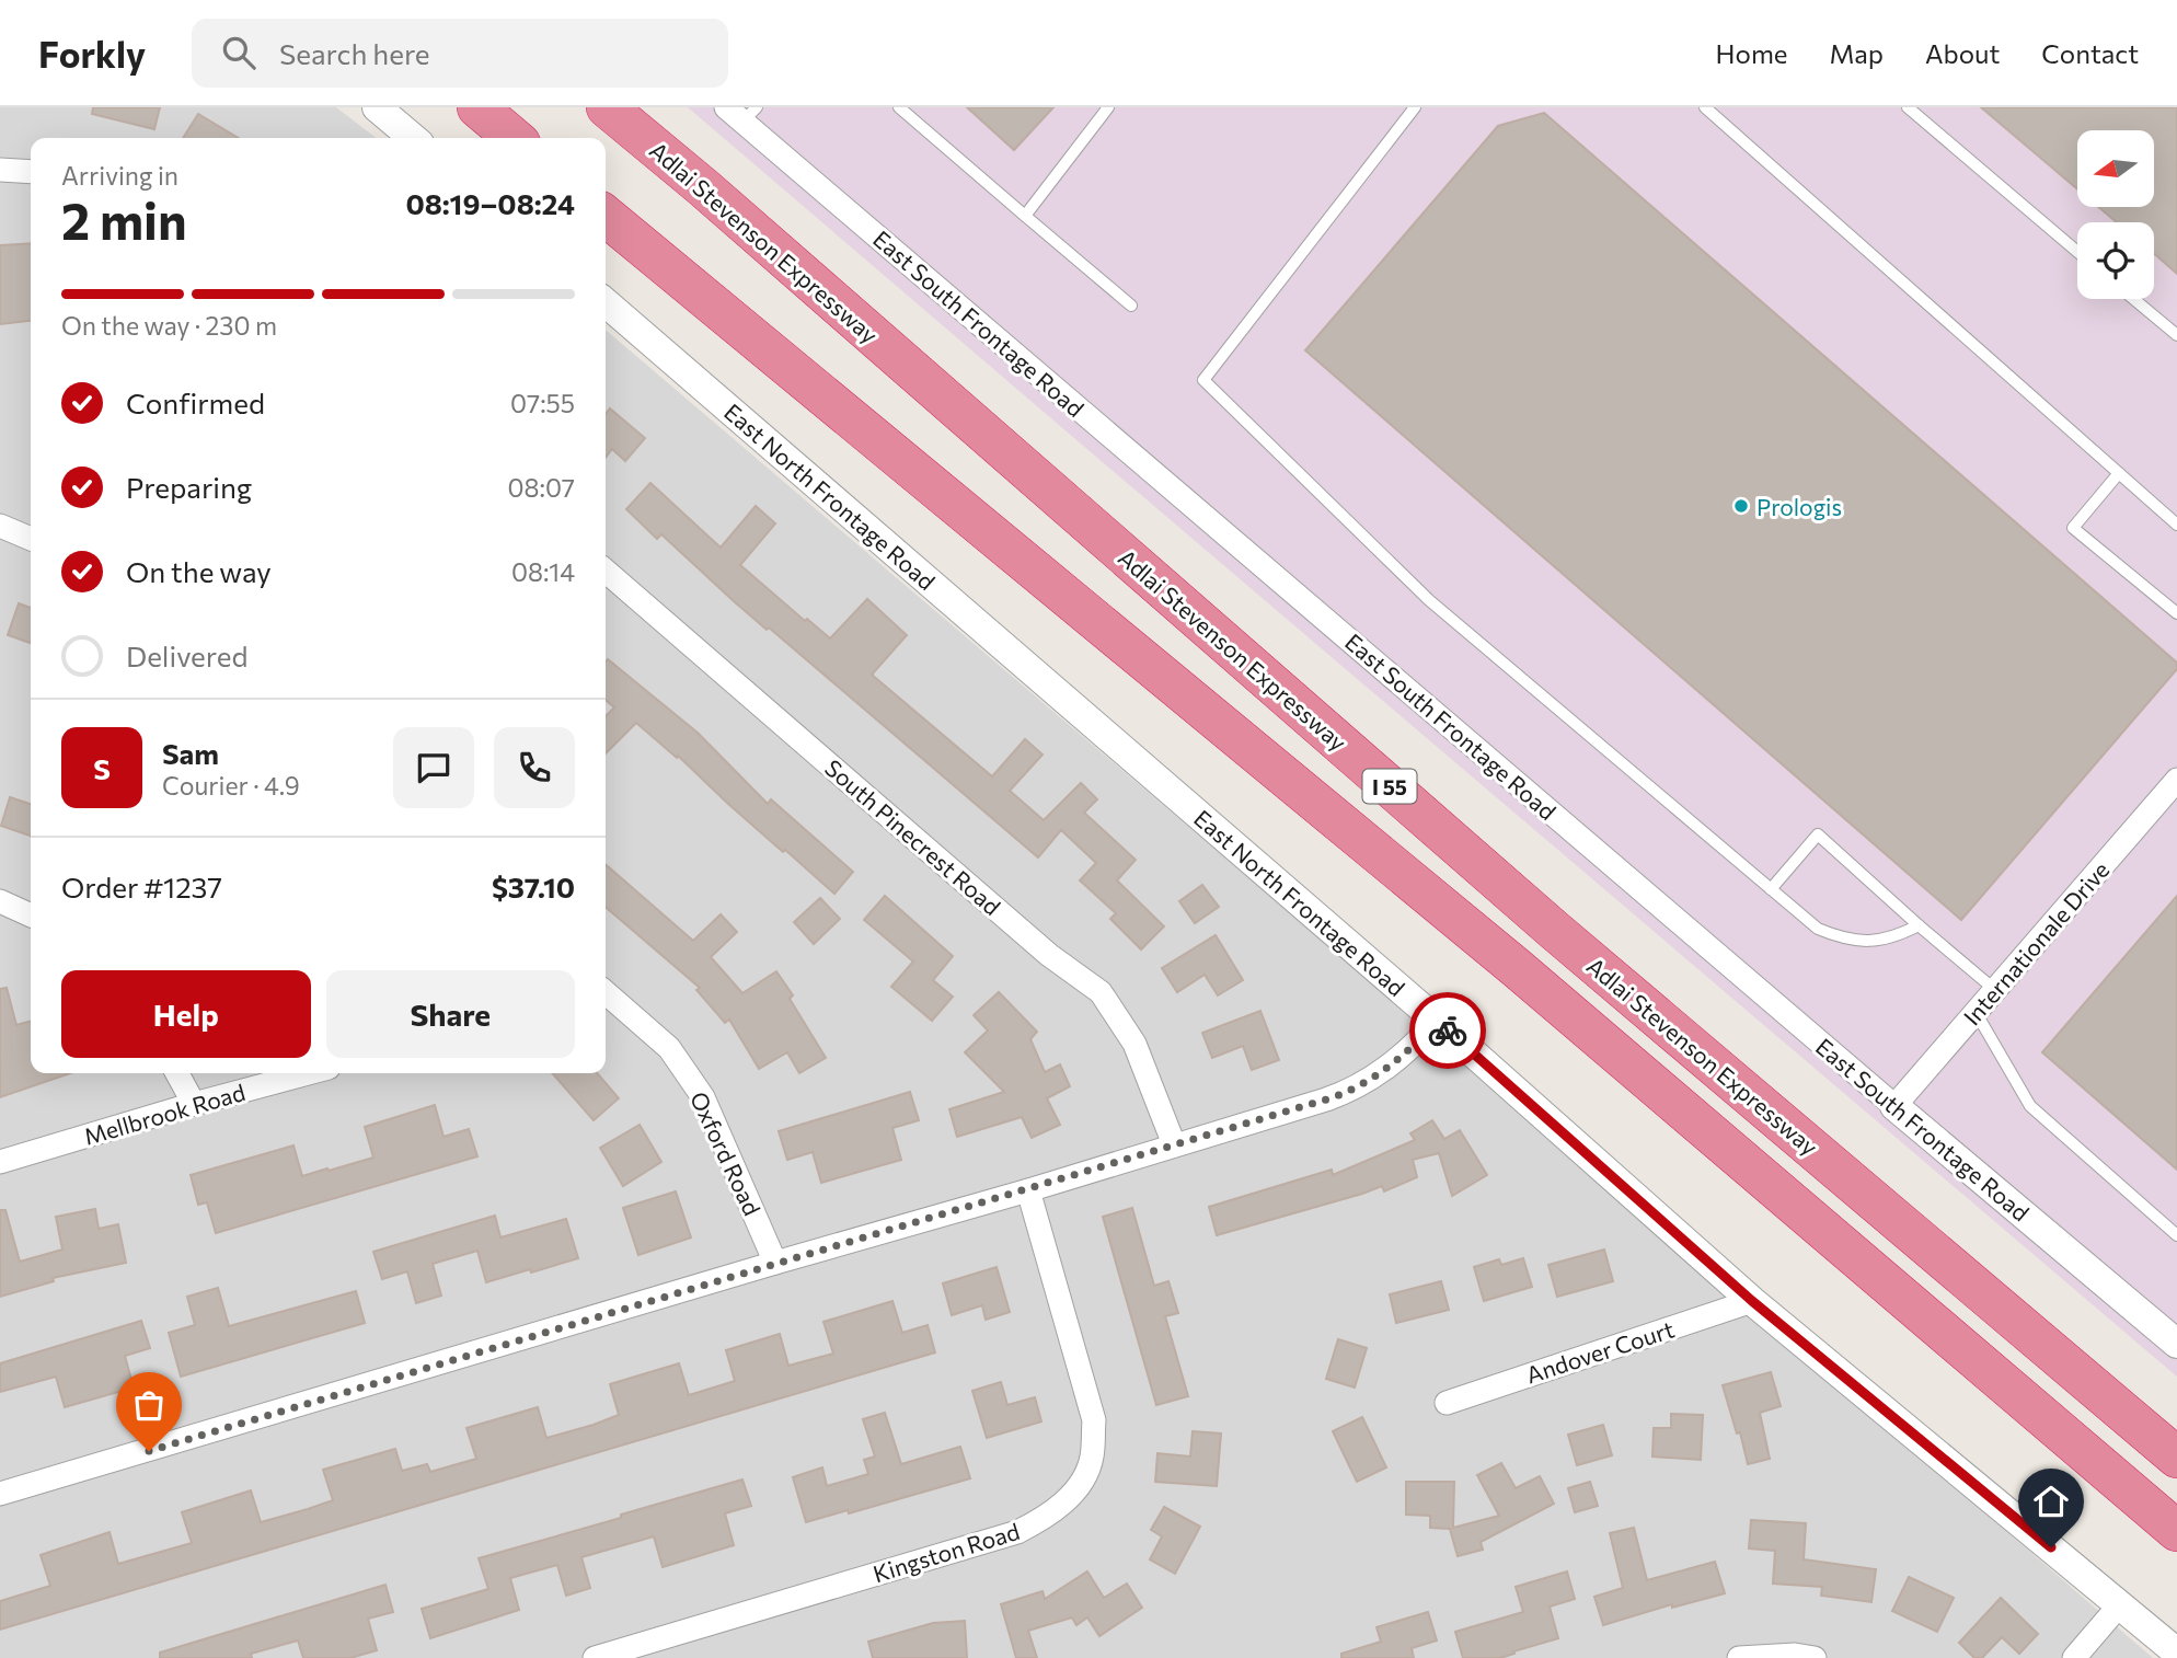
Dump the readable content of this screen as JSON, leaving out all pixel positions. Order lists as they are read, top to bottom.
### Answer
{
  "streets": {
    "highway": ["Adlai Stevenson Expressway", "I 55"],
    "street": [
      "East South Frontage Road",
      "East North Frontage Road",
      "South Pinecrest Road",
      "Internationale Drive",
      "Mellbrook Road",
      "Oxford Road",
      "Andover Court",
      "Kingston Road"
    ]
  },
  "crossings": [
    ["East South Frontage Road", "Internationale Drive"],
    ["East North Frontage Road", "Andover Court"]
  ],
  "places": ["Prologis"],
  "north": "left",
  "page": {
    "header": "Forkly",
    "search": "Search here",
    "nav": [
      "Home",
      "Map",
      "About",
      "Contact"
    ],
    "heading": ["2 min", "Arriving in", "08:19–08:24"],
    "panel": [
      "Sam",
      "Courier · 4.9",
      "Order #1237",
      "$37.10"
    ],
    "bar": "On the way · 230 m",
    "list": [
      ["Confirmed", "07:55"],
      ["Preparing", "08:07"],
      ["On the way", "08:14"],
      "Delivered"
    ],
    "round": "S",
    "buttons": ["Help", "Share"]
  }
}
